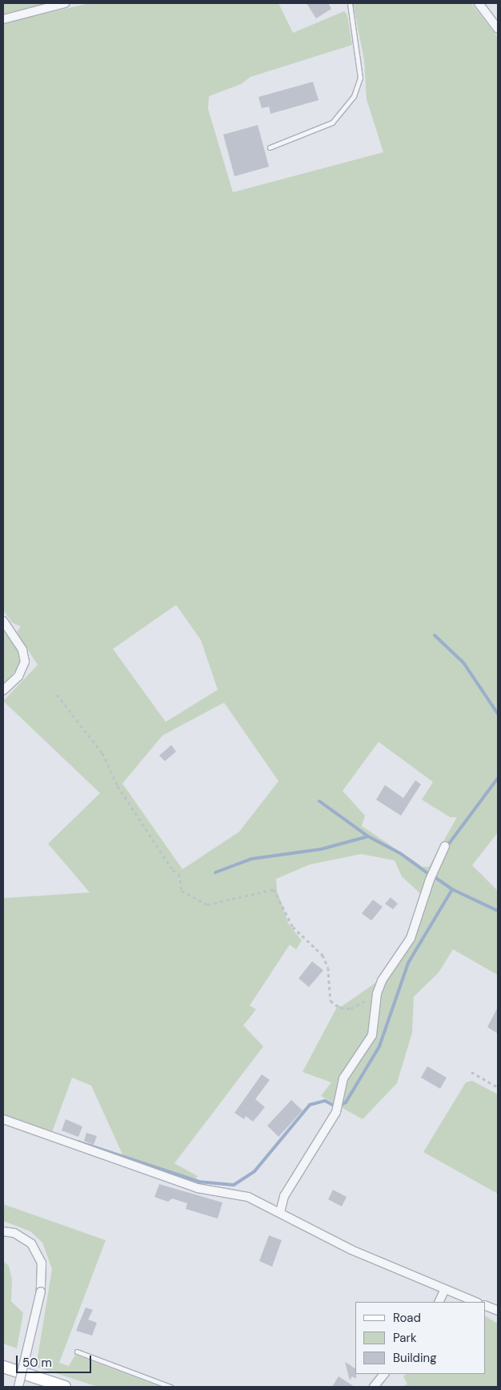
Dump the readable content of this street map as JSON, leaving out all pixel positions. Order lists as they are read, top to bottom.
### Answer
{
  "legend": ["Road", "Park", "Building"],
  "scale_bar": "50 m"
}
